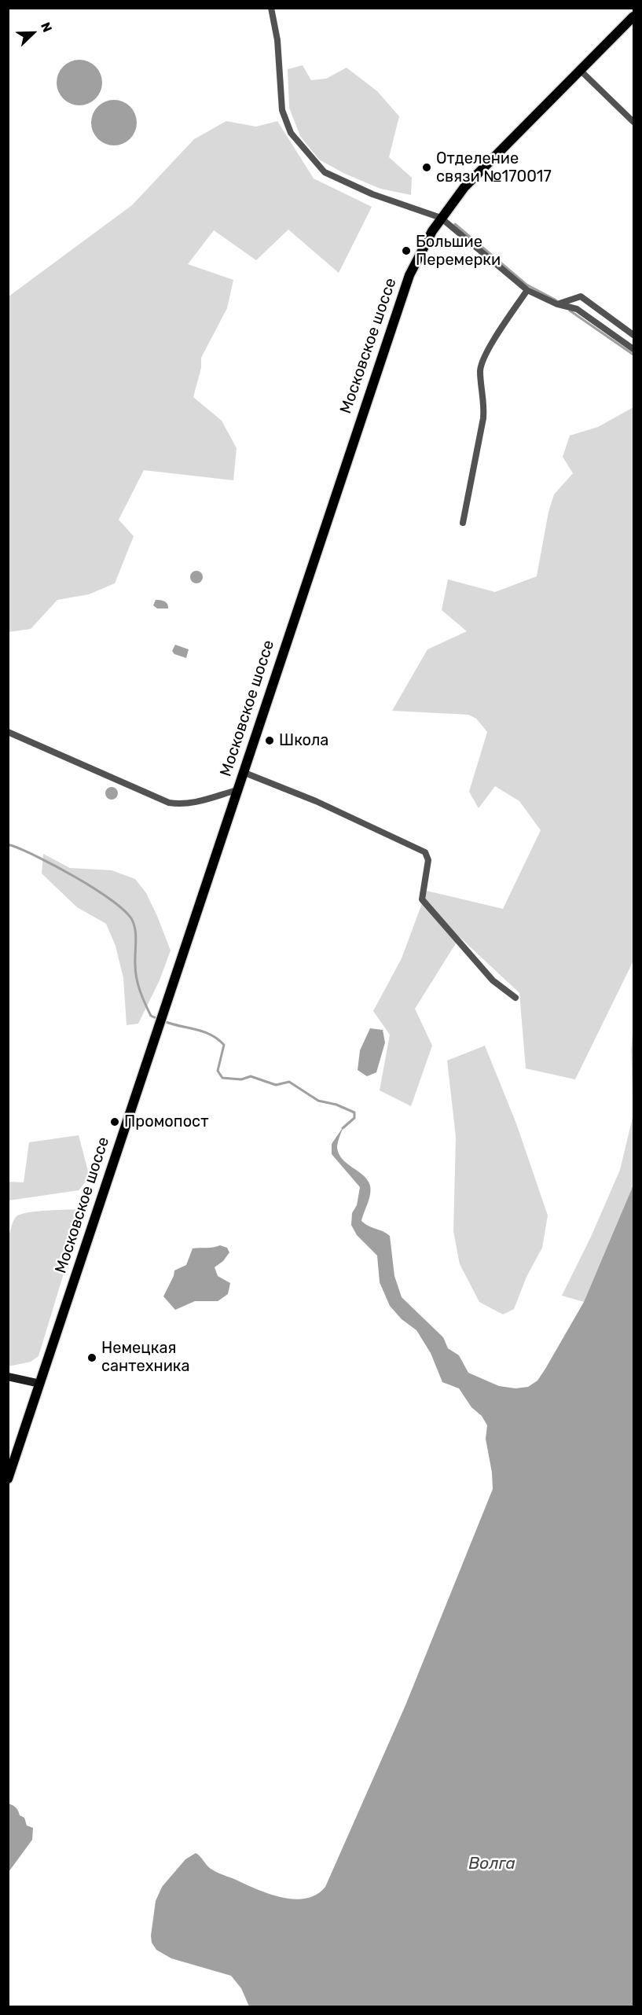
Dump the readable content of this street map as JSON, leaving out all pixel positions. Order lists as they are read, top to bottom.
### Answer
{
  "streets": {
    "main road": ["Московское шоссе"]
  },
  "water": ["Волга"],
  "places": [
    "Отделение связи №170017",
    "Большие Перемерки",
    "Школа",
    "Промопост",
    "Немецкая сантехника"
  ],
  "north": "top right"
}
